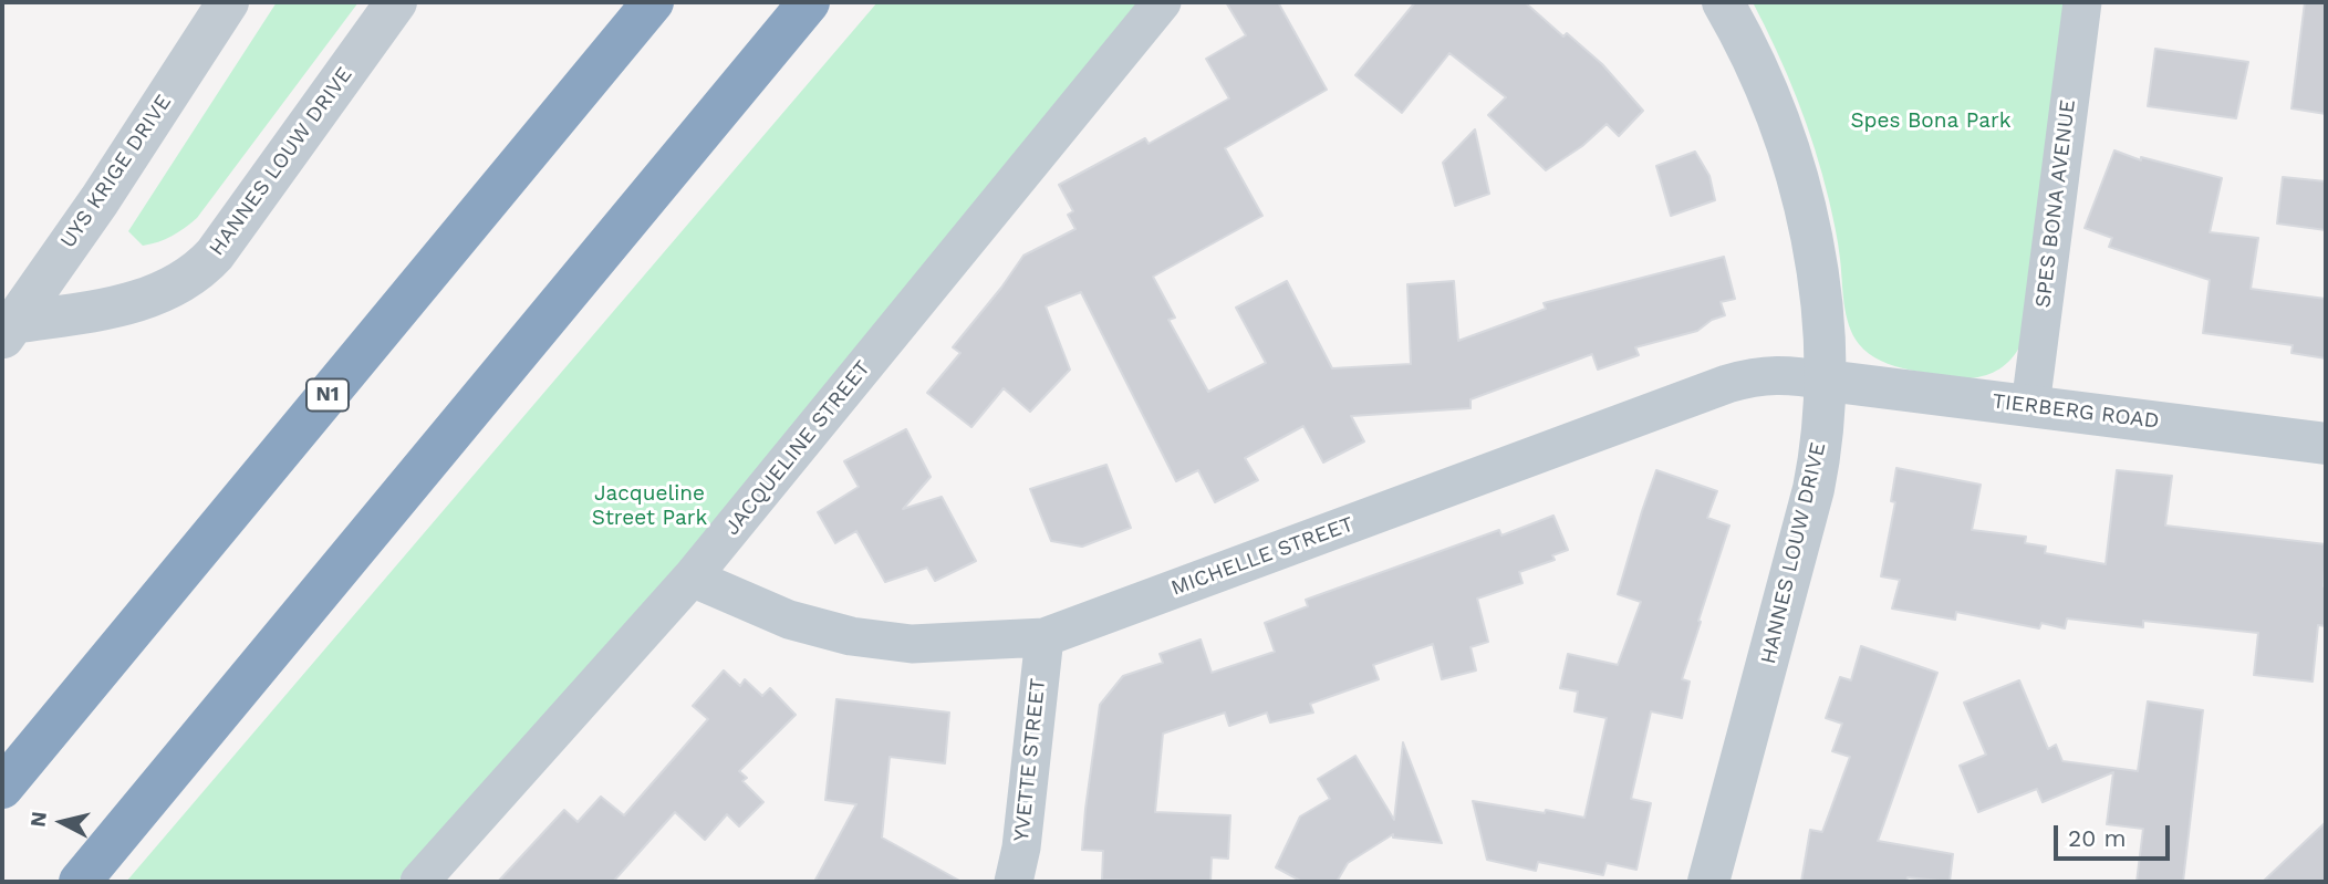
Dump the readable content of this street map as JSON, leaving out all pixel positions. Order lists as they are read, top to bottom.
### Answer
{
  "streets": {
    "highway": ["N1"],
    "street": [
      "HANNES LOUW DRIVE",
      "UYS KRIGE DRIVE",
      "SPES BONA AVENUE",
      "TIERBERG ROAD",
      "JACQUELINE STREET",
      "MICHELLE STREET",
      "YVETTE STREET"
    ]
  },
  "crossings": [
    ["HANNES LOUW DRIVE", "UYS KRIGE DRIVE"],
    ["HANNES LOUW DRIVE", "TIERBERG ROAD"],
    ["HANNES LOUW DRIVE", "MICHELLE STREET"],
    ["SPES BONA AVENUE", "TIERBERG ROAD"],
    ["TIERBERG ROAD", "MICHELLE STREET"],
    ["JACQUELINE STREET", "MICHELLE STREET"],
    ["MICHELLE STREET", "YVETTE STREET"]
  ],
  "parks": ["Spes Bona Park", "Jacqueline Street Park"],
  "scale_bar": "20 m",
  "north": "left"
}
